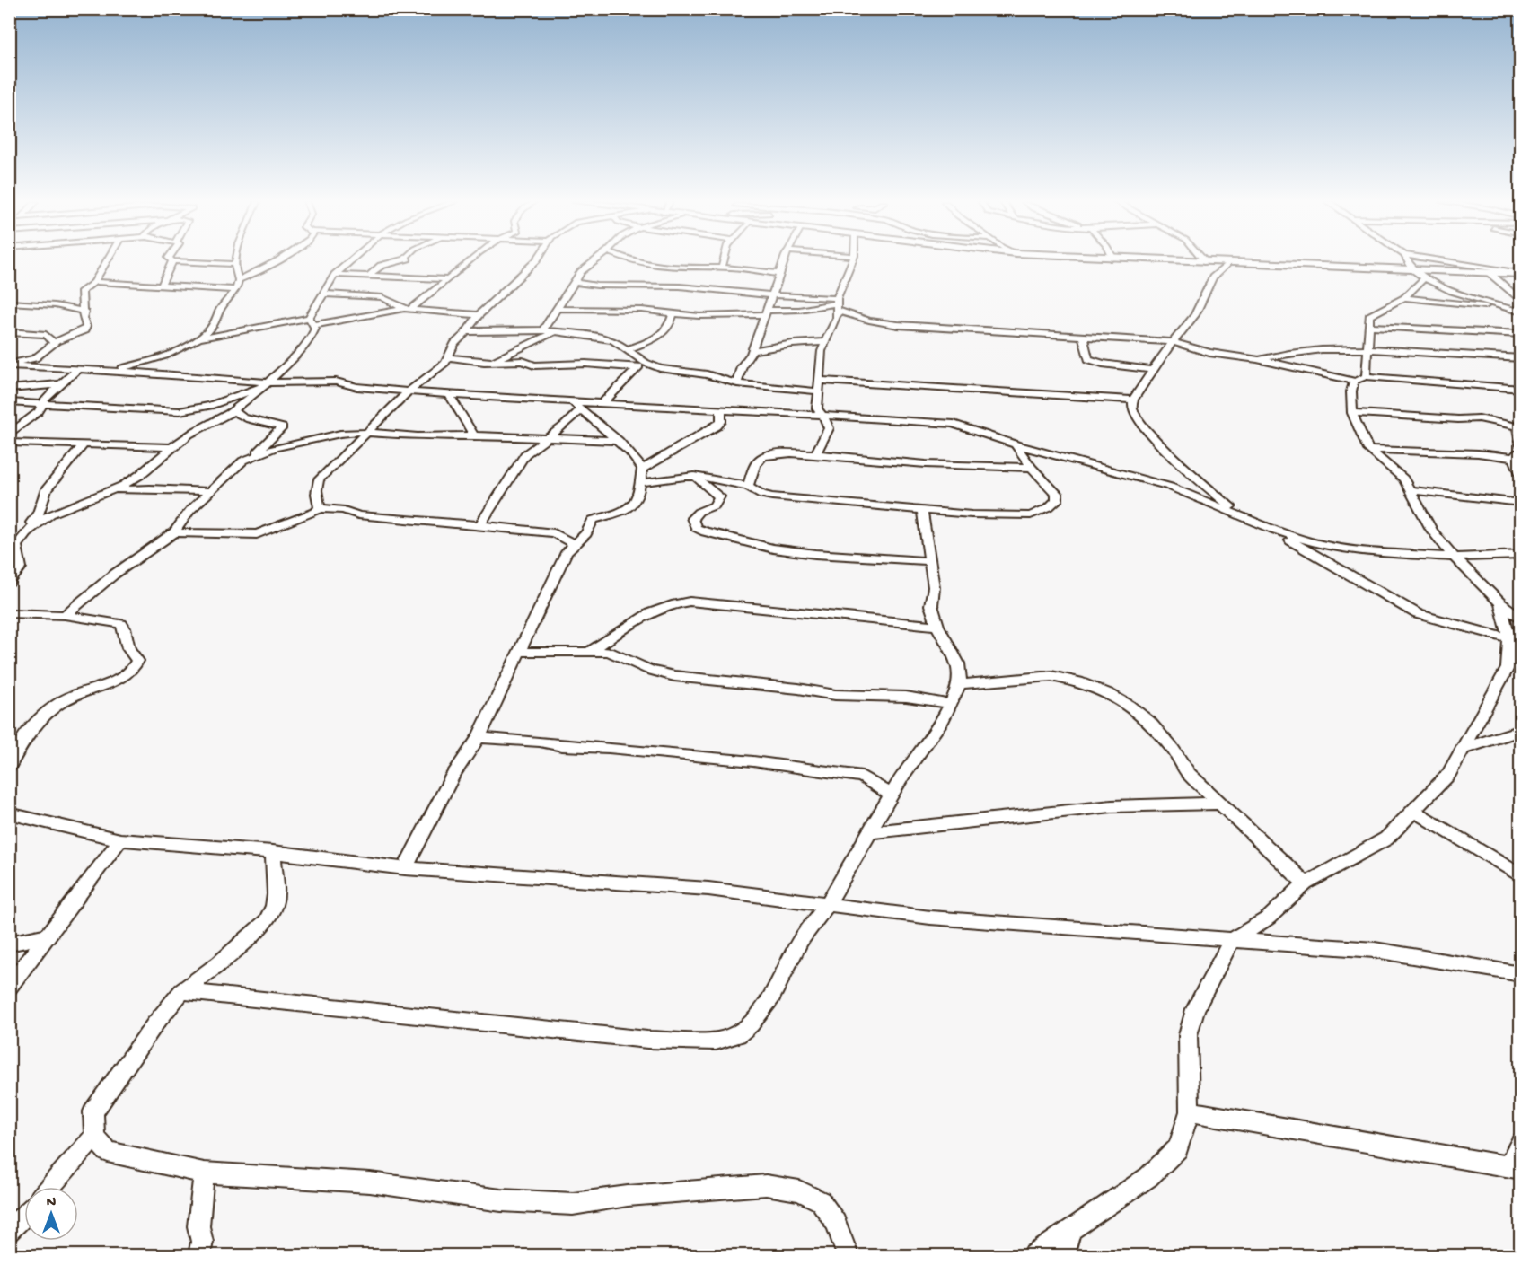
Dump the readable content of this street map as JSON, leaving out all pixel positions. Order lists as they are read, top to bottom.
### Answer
{
  "north": "top"
}
